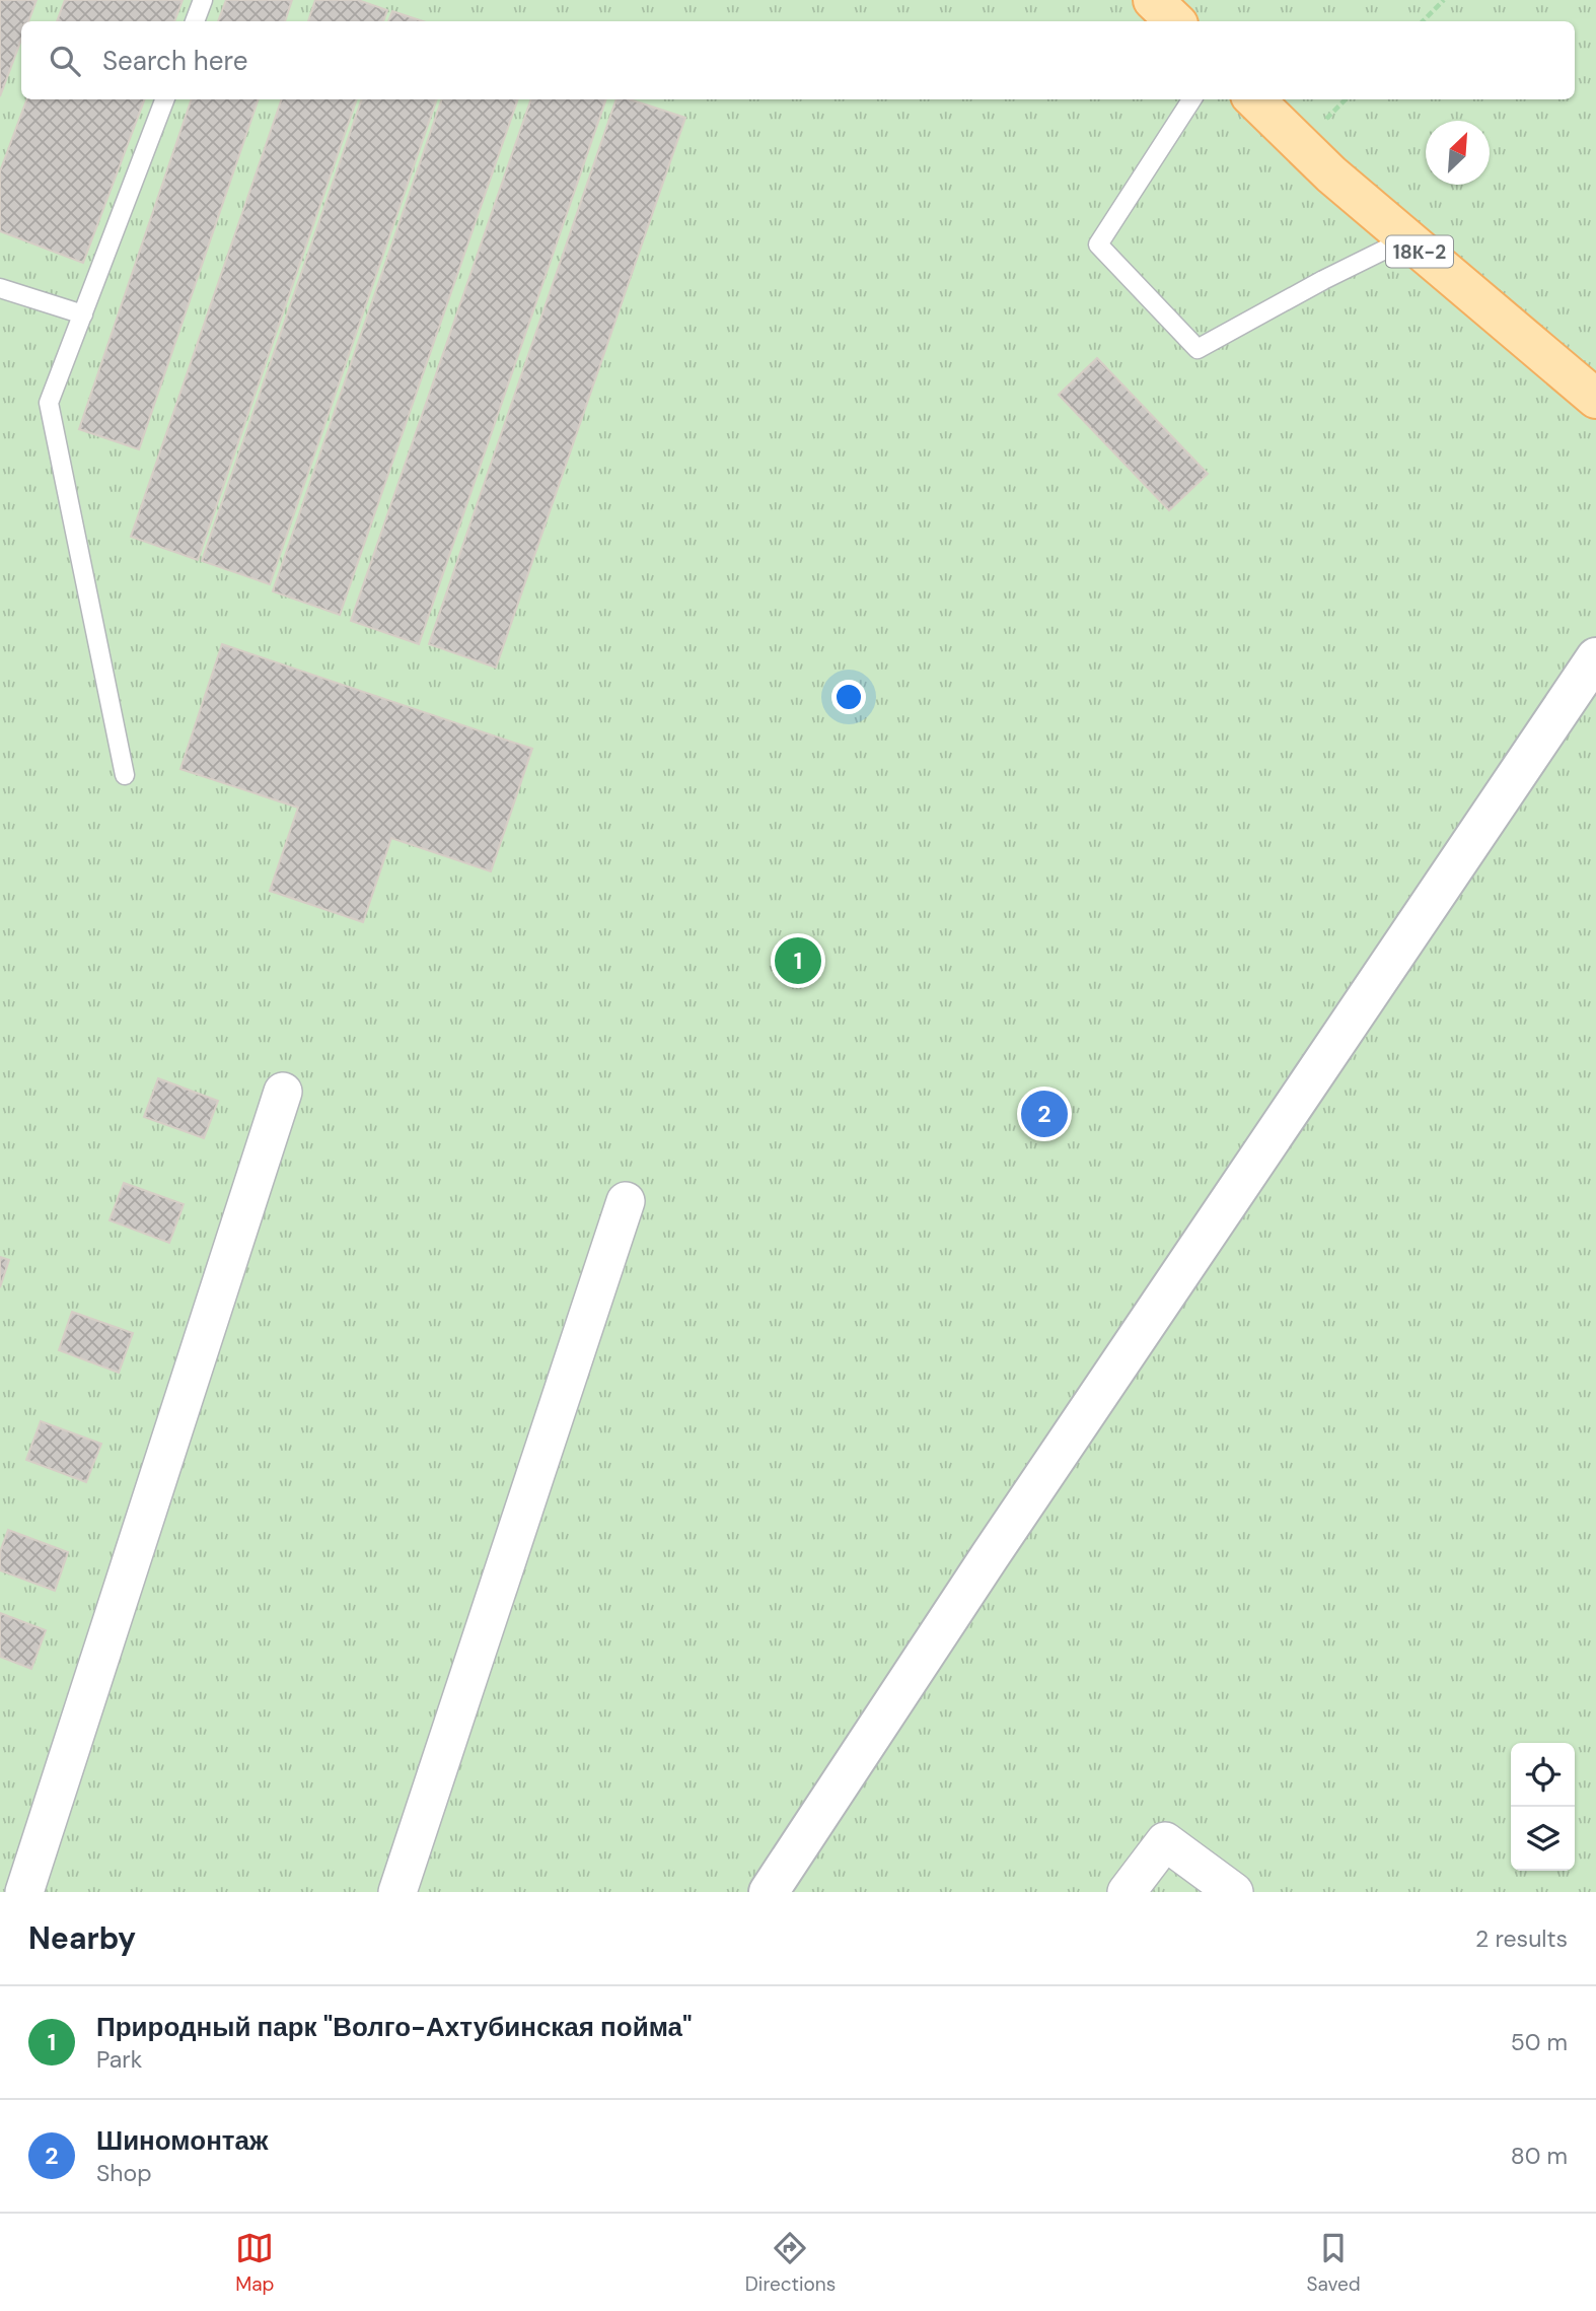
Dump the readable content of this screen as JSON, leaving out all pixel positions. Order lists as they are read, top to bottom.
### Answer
{
  "streets": {
    "main road": ["18К-2"]
  },
  "north": "top right",
  "page": {
    "search": "Search here",
    "pins": ["1", "2"],
    "heading": ["Nearby", "2 results"],
    "list": [
      {
        "mark": "1",
        "name": "Природный парк \"Волго-Ахтубинская пойма\"",
        "note": "Park",
        "value": "50 m"
      },
      {
        "mark": "2",
        "name": "Шиномонтаж",
        "note": "Shop",
        "value": "80 m"
      }
    ],
    "nav": ["Map", "Directions", "Saved"]
  }
}
